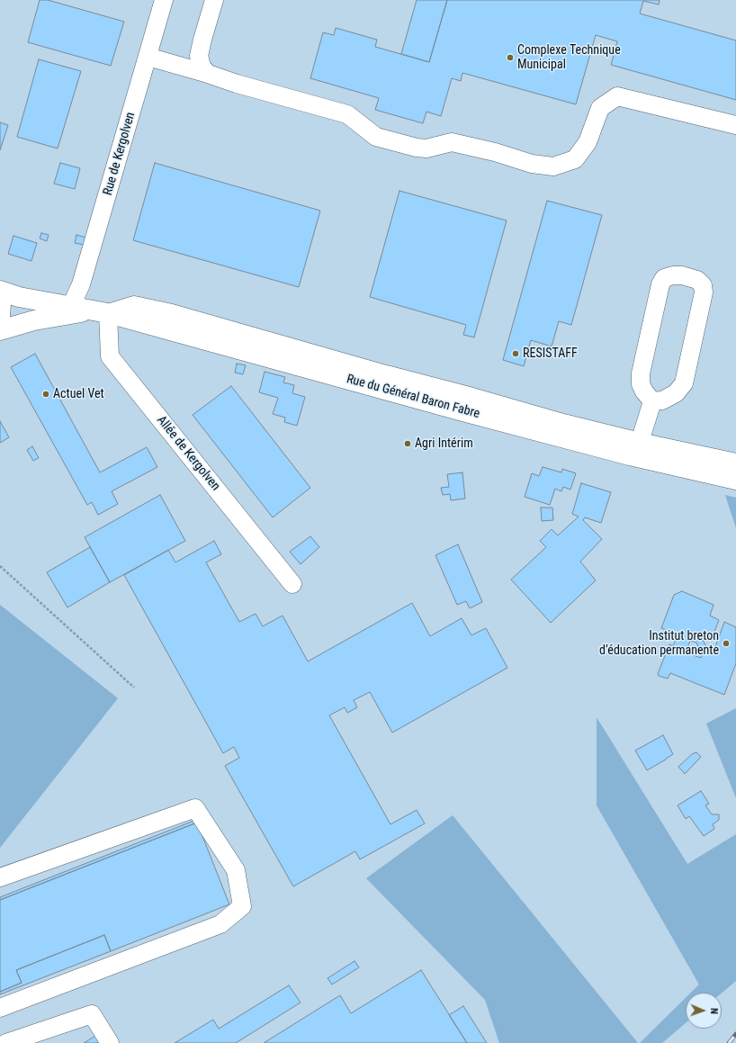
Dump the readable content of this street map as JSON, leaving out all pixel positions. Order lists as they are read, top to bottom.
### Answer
{
  "streets": {
    "main road": ["Rue du Général Baron Fabre"],
    "street": ["Rue de Kergolven", "Allée de Kergolven"]
  },
  "crossings": [
    ["Rue de Kergolven", "Rue du Général Baron Fabre"],
    ["Rue du Général Baron Fabre", "Allée de Kergolven"]
  ],
  "places": [
    "Complexe Technique Municipal",
    "RESISTAFF",
    "Actuel Vet",
    "Agri Intérim",
    "Institut breton d’éducation permanente"
  ],
  "north": "right"
}
